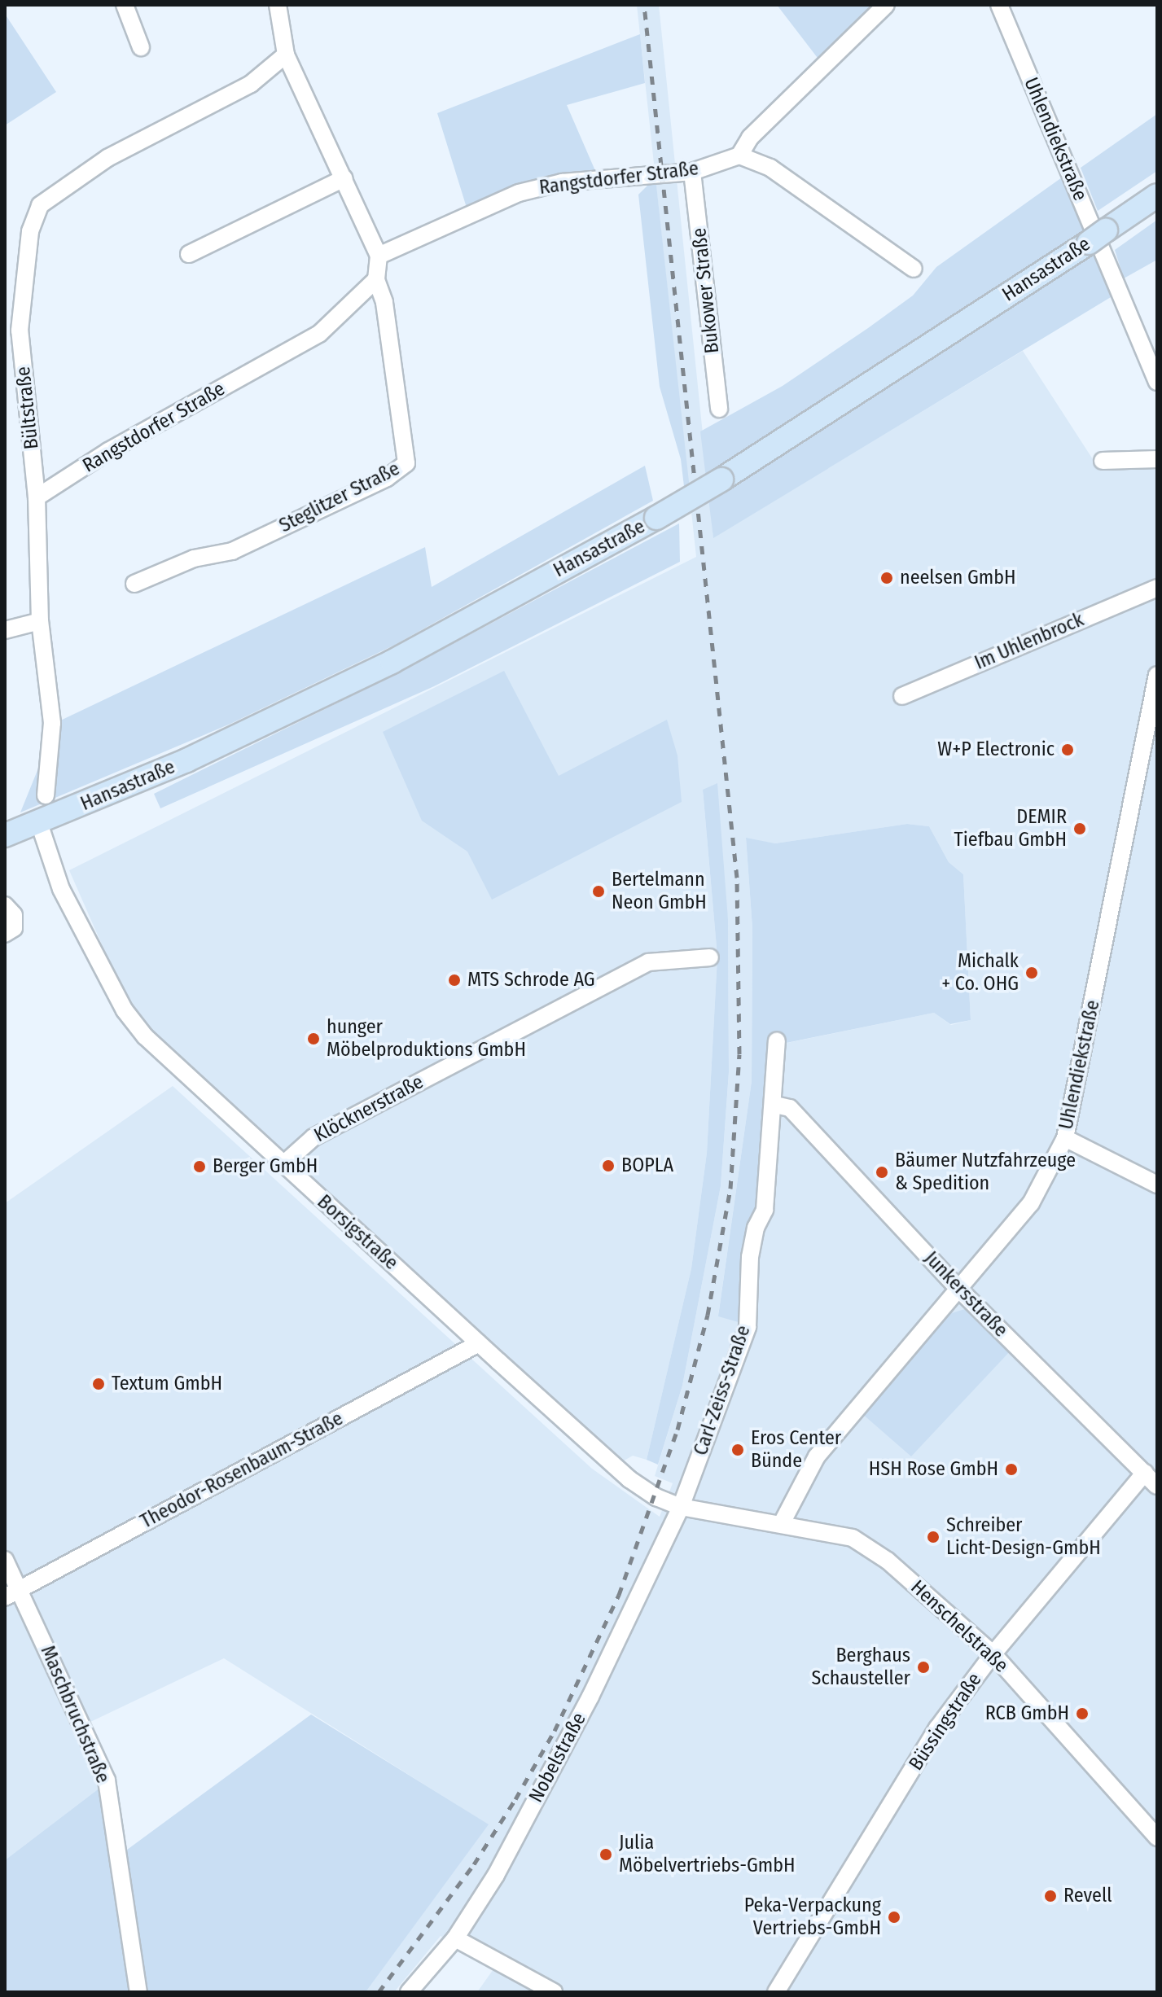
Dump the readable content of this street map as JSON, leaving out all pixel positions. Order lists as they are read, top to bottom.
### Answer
{
  "streets": {
    "main road": ["Hansastraße"],
    "street": [
      "Uhlendiekstraße",
      "Rangstdorfer Straße",
      "Bukower Straße",
      "Bültstraße",
      "Steglitzer Straße",
      "Im Uhlenbrock",
      "Klöcknerstraße",
      "Borsigstraße",
      "Junkersstraße",
      "Carl-Zeiss-Straße",
      "Theodor-Rosenbaum-Straße",
      "Henschelstraße",
      "Maschbruchstraße",
      "Büssingstraße",
      "Nobelstraße"
    ]
  },
  "crossings": [
    ["Uhlendiekstraße", "Borsigstraße"],
    ["Uhlendiekstraße", "Junkersstraße"],
    ["Uhlendiekstraße", "Henschelstraße"],
    ["Rangstdorfer Straße", "Bukower Straße"],
    ["Rangstdorfer Straße", "Bültstraße"],
    ["Rangstdorfer Straße", "Steglitzer Straße"],
    ["Hansastraße", "Borsigstraße"],
    ["Klöcknerstraße", "Borsigstraße"],
    ["Borsigstraße", "Carl-Zeiss-Straße"],
    ["Borsigstraße", "Theodor-Rosenbaum-Straße"],
    ["Borsigstraße", "Henschelstraße"],
    ["Borsigstraße", "Nobelstraße"],
    ["Junkersstraße", "Carl-Zeiss-Straße"],
    ["Junkersstraße", "Büssingstraße"],
    ["Carl-Zeiss-Straße", "Nobelstraße"],
    ["Theodor-Rosenbaum-Straße", "Maschbruchstraße"],
    ["Henschelstraße", "Büssingstraße"]
  ],
  "places": [
    "neelsen GmbH",
    "W+P Electronic",
    "DEMIR Tiefbau GmbH",
    "Bertelmann Neon GmbH",
    "Michalk + Co. OHG",
    "MTS Schrode AG",
    "hunger Möbelproduktions GmbH",
    "BOPLA",
    "Berger GmbH",
    "Bäumer Nutzfahrzeuge & Spedition",
    "Textum GmbH",
    "Eros Center Bünde",
    "HSH Rose GmbH",
    "Schreiber Licht-Design-GmbH",
    "Berghaus Schausteller",
    "RCB GmbH",
    "Julia Möbelvertriebs-GmbH",
    "Revell",
    "Peka-Verpackung Vertriebs-GmbH"
  ]
}
